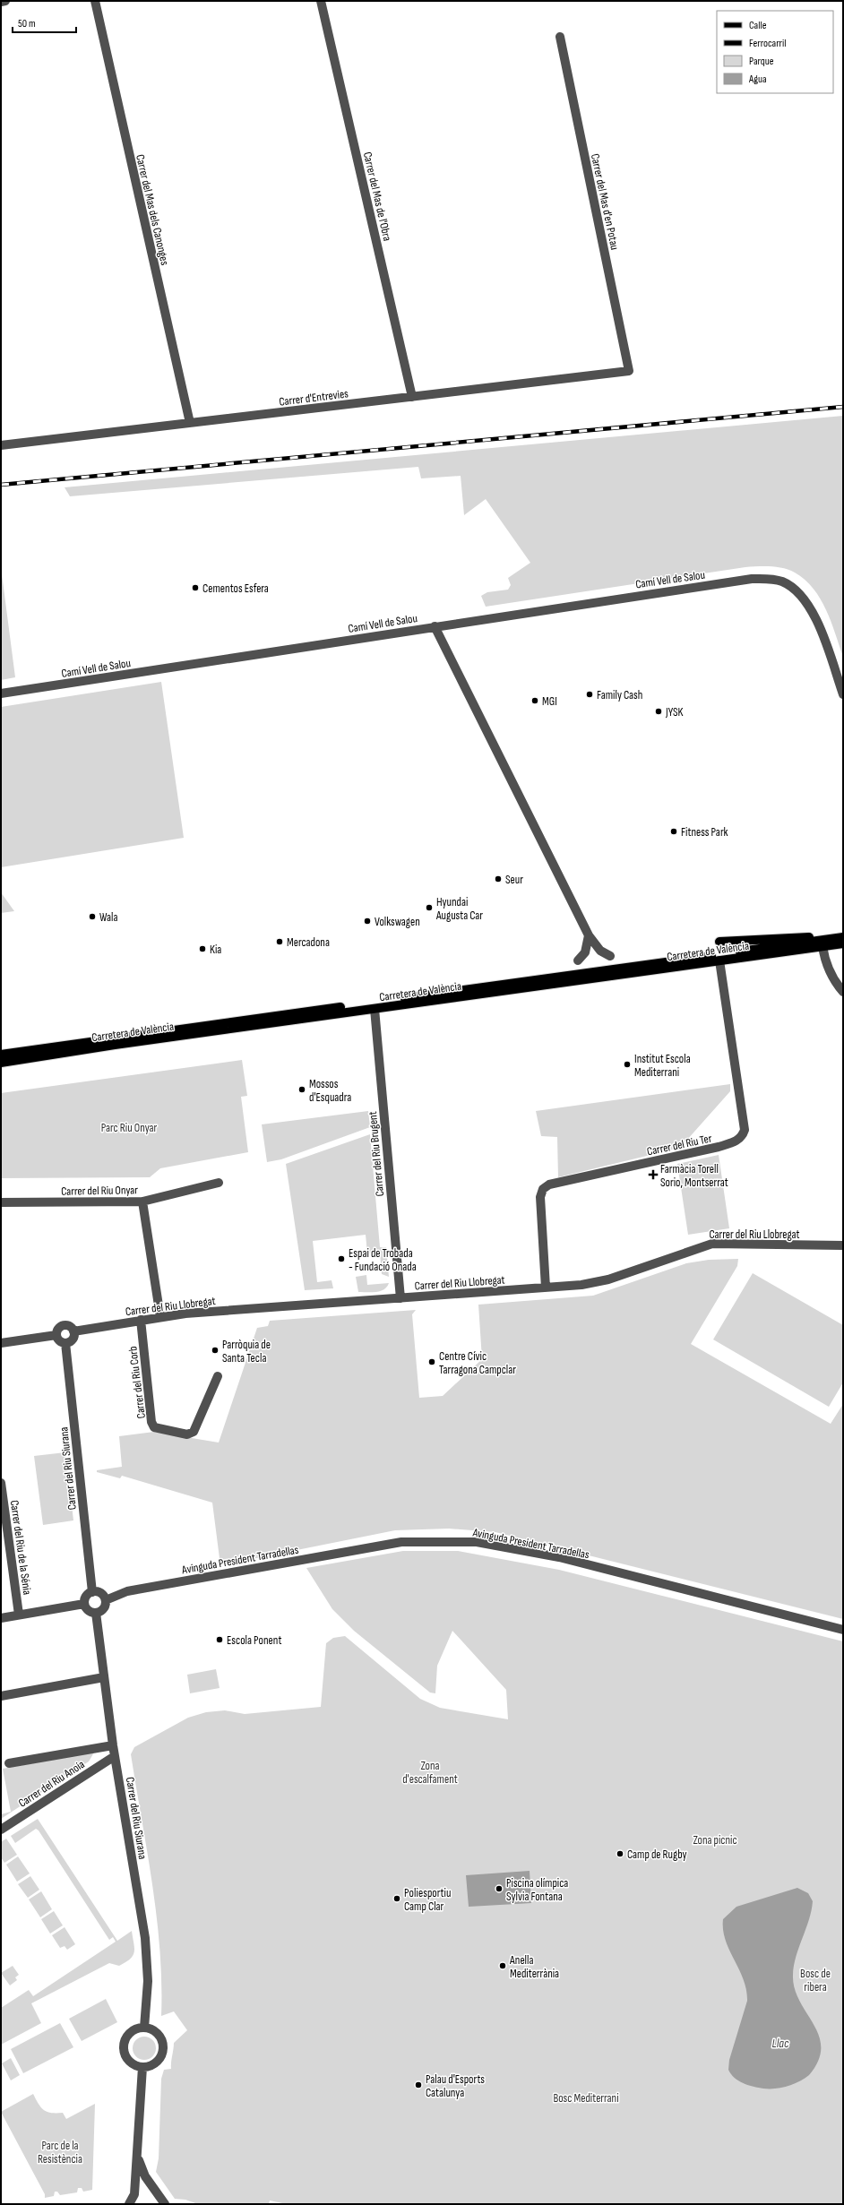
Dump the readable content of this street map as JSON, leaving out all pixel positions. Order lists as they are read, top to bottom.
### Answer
{
  "streets": {
    "main road": ["Carretera de València"],
    "street": [
      "Carrer del Mas de l'Obra",
      "Carrer del Mas d'en Potau",
      "Carrer del Mas dels Canonges",
      "Carrer d'Entrevies",
      "Camí Vell de Salou",
      "Carrer del Riu Ter",
      "Carrer del Riu Brugent",
      "Carrer del Riu Onyar",
      "Carrer del Riu Llobregat",
      "Carrer del Riu Corb",
      "Carrer del Riu Siurana",
      "Avinguda President Tarradellas",
      "Carrer del Riu de la Sénia",
      "Carrer del Riu Anoia"
    ]
  },
  "crossings": [
    ["Carrer del Mas de l'Obra", "Carrer d'Entrevies"],
    ["Carrer del Mas d'en Potau", "Carrer d'Entrevies"],
    ["Carrer del Mas dels Canonges", "Carrer d'Entrevies"],
    ["Carretera de València", "Carrer del Riu Ter"],
    ["Carretera de València", "Carrer del Riu Brugent"],
    ["Carrer del Riu Ter", "Carrer del Riu Llobregat"],
    ["Carrer del Riu Brugent", "Carrer del Riu Llobregat"],
    ["Carrer del Riu Llobregat", "Carrer del Riu Corb"],
    ["Carrer del Riu Llobregat", "Carrer del Riu Siurana"],
    ["Carrer del Riu Siurana", "Avinguda President Tarradellas"],
    ["Carrer del Riu Siurana", "Carrer del Riu Anoia"]
  ],
  "water": ["Llac"],
  "parks": [
    "Parc Riu Onyar",
    "Zona d'escalfament",
    "Zona picnic",
    "Bosc de ribera",
    "Bosc Mediterrani",
    "Parc de la Resistència"
  ],
  "places": {
    "other": [
      "Cementos Esfera",
      "Family Cash",
      "MGI",
      "JYSK",
      "Fitness Park",
      "Seur",
      "Hyundai Augusta Car",
      "Wala",
      "Volkswagen",
      "Mercadona",
      "Kia",
      "Institut Escola Mediterrani",
      "Mossos d'Esquadra",
      "Espai de Trobada - Fundació Onada",
      "Parròquia de Santa Tecla",
      "Centre Cívic Tarragona Campclar",
      "Escola Ponent",
      "Camp de Rugby",
      "Piscina olímpica Sylvia Fontana",
      "Poliesportiu Camp Clar",
      "Anella Mediterrània",
      "Palau d'Esports Catalunya"
    ],
    "health": ["Farmàcia Torell Sorio, Montserrat"]
  },
  "legend": [
    "Calle",
    "Ferrocarril",
    "Parque",
    "Agua"
  ],
  "scale_bar": "50 m"
}
